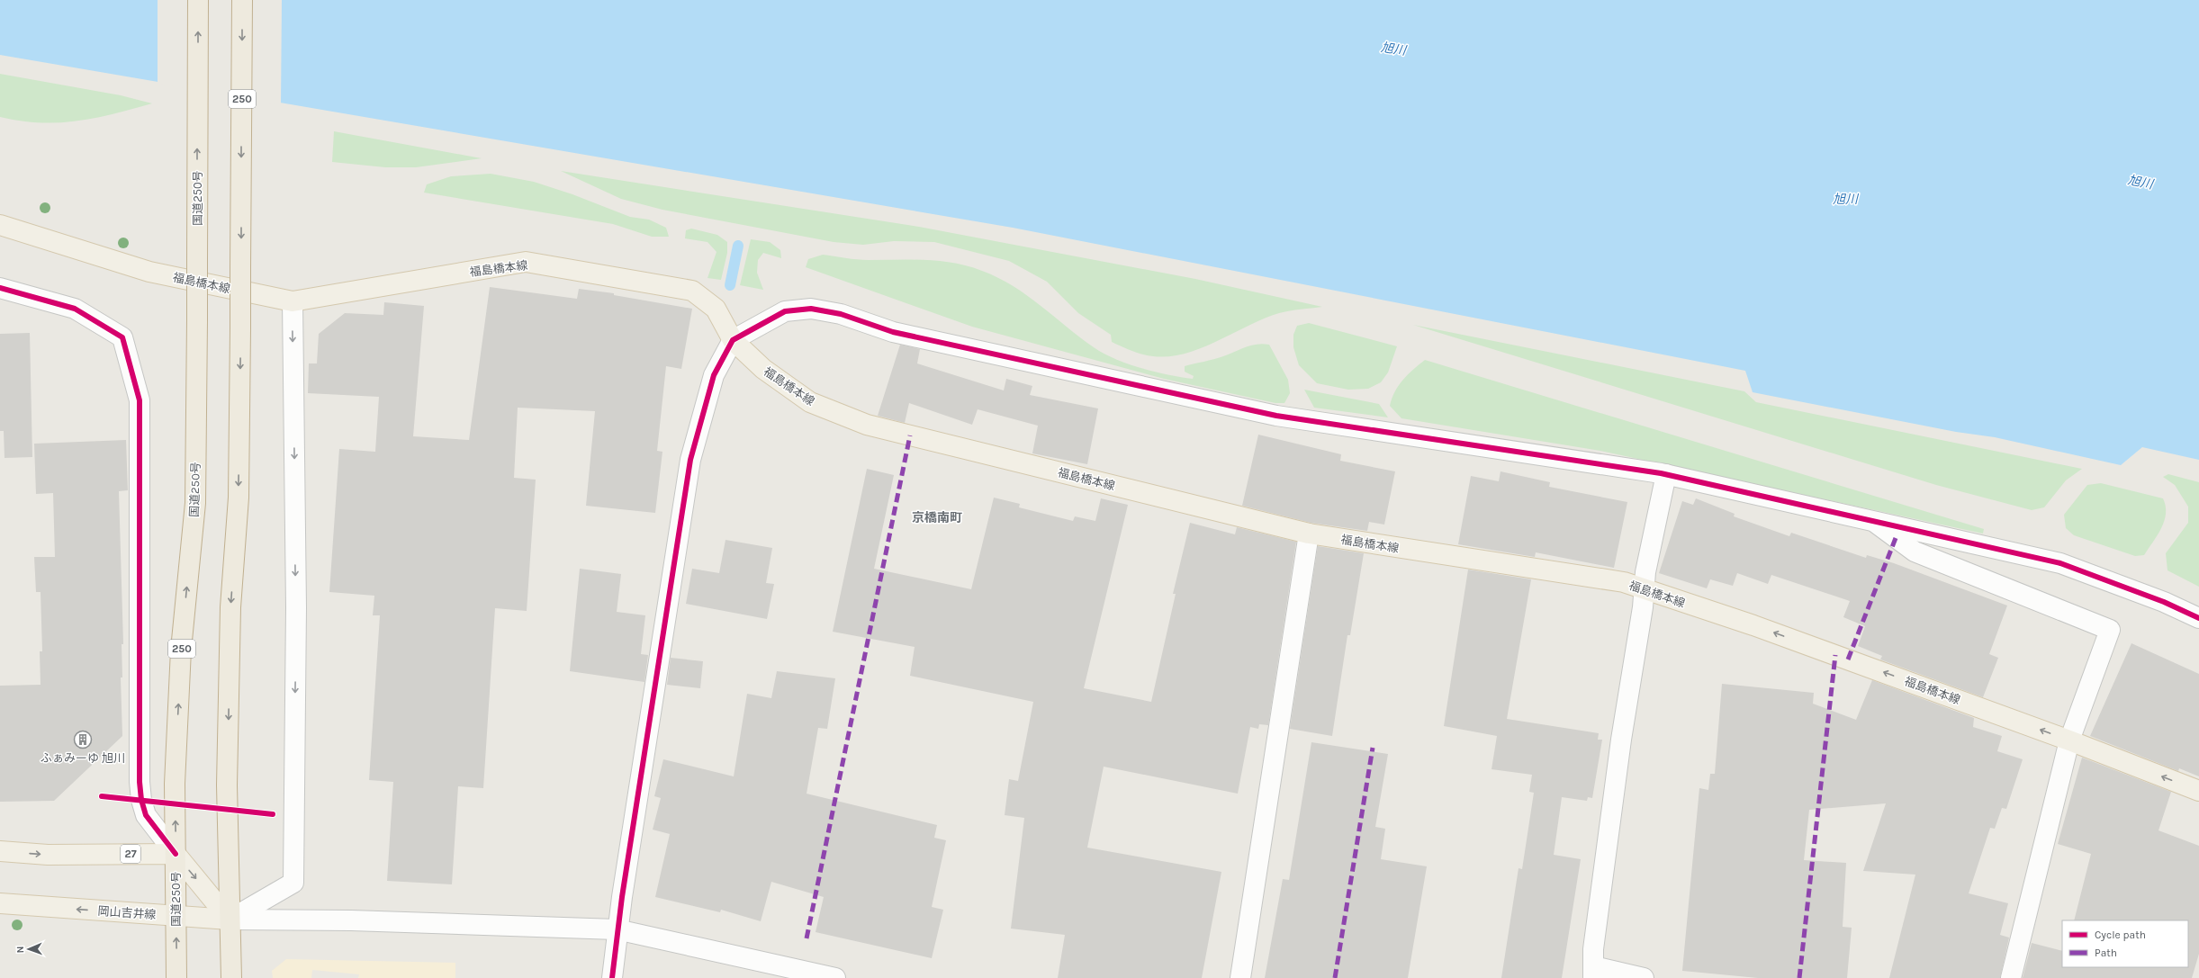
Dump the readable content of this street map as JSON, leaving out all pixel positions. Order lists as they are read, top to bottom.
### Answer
{
  "streets": {
    "highway": ["250", "国道250号"],
    "main road": ["福島橋本線", "27", "岡山吉井線"]
  },
  "crossings": [
    ["250", "岡山吉井線"],
    ["国道250号", "27"],
    ["国道250号", "岡山吉井線"]
  ],
  "districts": ["京橋南町"],
  "water": ["旭川"],
  "places": {
    "building": ["ふぁみーゆ 旭川"]
  },
  "legend": ["Cycle path", "Path"],
  "north": "left"
}
